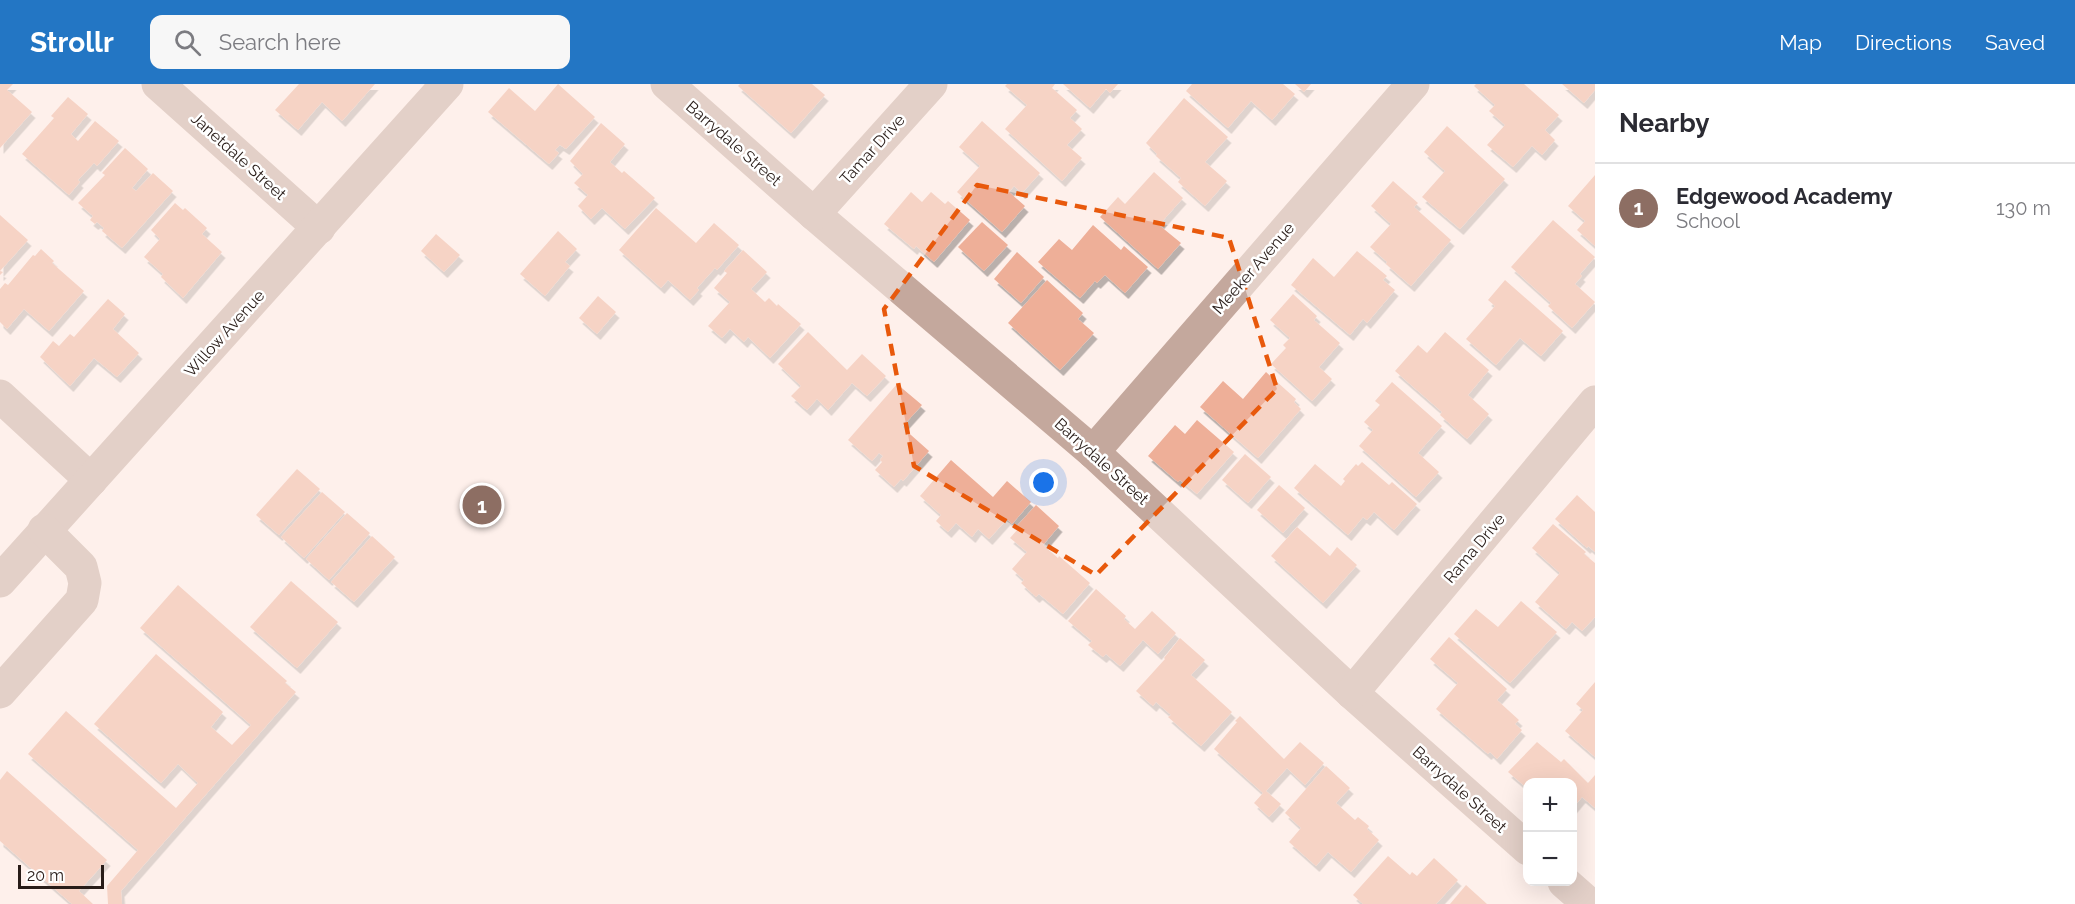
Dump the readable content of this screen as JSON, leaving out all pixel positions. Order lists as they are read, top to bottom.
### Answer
{
  "streets": {
    "street": [
      "Barrydale Street",
      "Tamar Drive",
      "Janetdale Street",
      "Meeker Avenue",
      "Willow Avenue",
      "Rama Drive"
    ]
  },
  "crossings": [
    ["Barrydale Street", "Tamar Drive"],
    ["Barrydale Street", "Meeker Avenue"],
    ["Barrydale Street", "Rama Drive"],
    ["Janetdale Street", "Willow Avenue"]
  ],
  "scale_bar": "20 m",
  "page": {
    "header": "Strollr",
    "search": "Search here",
    "nav": ["Map", "Directions", "Saved"],
    "heading": "Nearby",
    "list": [
      {
        "mark": "1",
        "name": "Edgewood Academy",
        "note": "School",
        "value": "130 m"
      }
    ],
    "pins": "1",
    "map_buttons": ["+", "−"],
    "scale": "20 m"
  }
}
